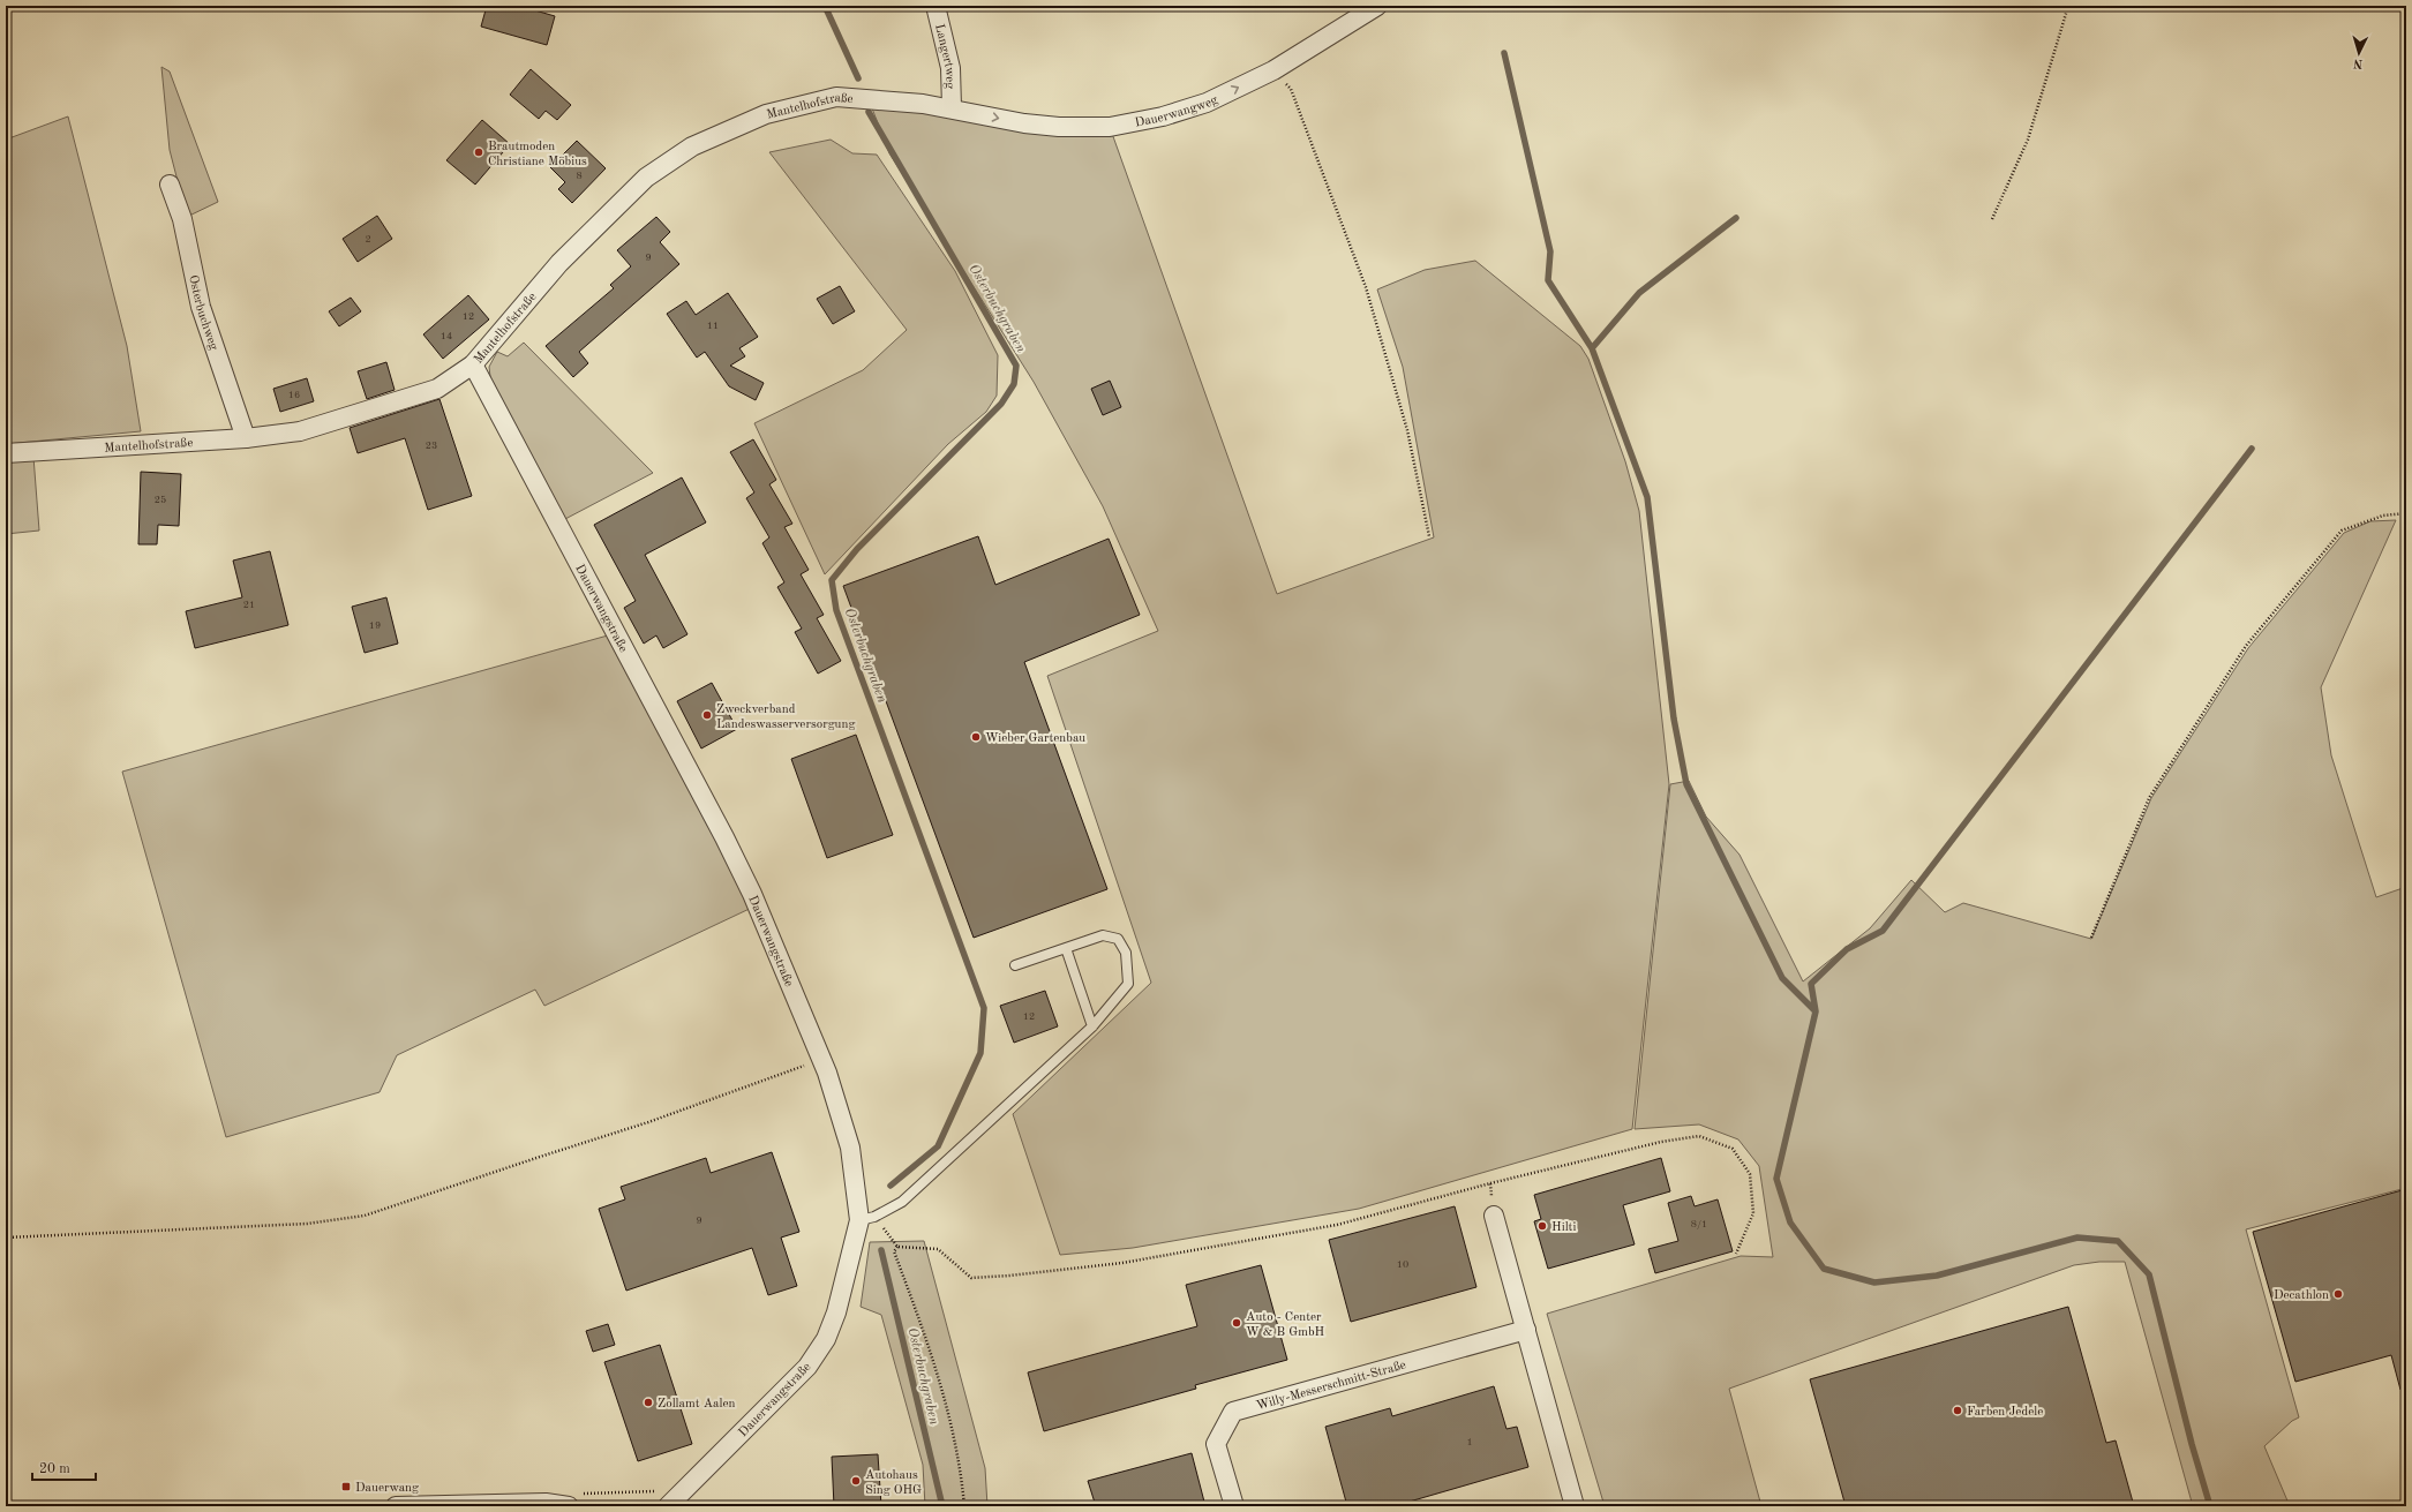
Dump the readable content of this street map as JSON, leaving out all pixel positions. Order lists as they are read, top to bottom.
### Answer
{
  "streets": {
    "street": [
      "Langertweg",
      "Mantelhofstraße",
      "Dauerwangweg",
      "Osterbuchweg",
      "Dauerwangstraße",
      "Willy-Messerschmitt-Straße"
    ]
  },
  "crossings": [
    ["Langertweg", "Mantelhofstraße"],
    ["Langertweg", "Dauerwangweg"],
    ["Mantelhofstraße", "Dauerwangweg"],
    ["Mantelhofstraße", "Osterbuchweg"],
    ["Mantelhofstraße", "Dauerwangstraße"]
  ],
  "one_way": ["Dauerwangweg"],
  "water": ["Osterbuchgraben"],
  "places": {
    "other": [
      "Brautmoden Christiane Möbius",
      "Zweckverband Landeswasserversorgung",
      "Wieber Gartenbau",
      "Hilti",
      "Decathlon",
      "Auto - Center W & B GmbH",
      "Zollamt Aalen",
      "Farben Jedele",
      "Autohaus Sing OHG"
    ],
    "transit": ["Dauerwang"]
  },
  "house_numbers": [
    "8",
    "2",
    "9",
    "12",
    "11",
    "14",
    "16",
    "23",
    "25",
    "21",
    "19",
    "12",
    "9",
    "8/1",
    "10",
    "1"
  ],
  "scale_bar": "20 m",
  "north": "bottom"
}
